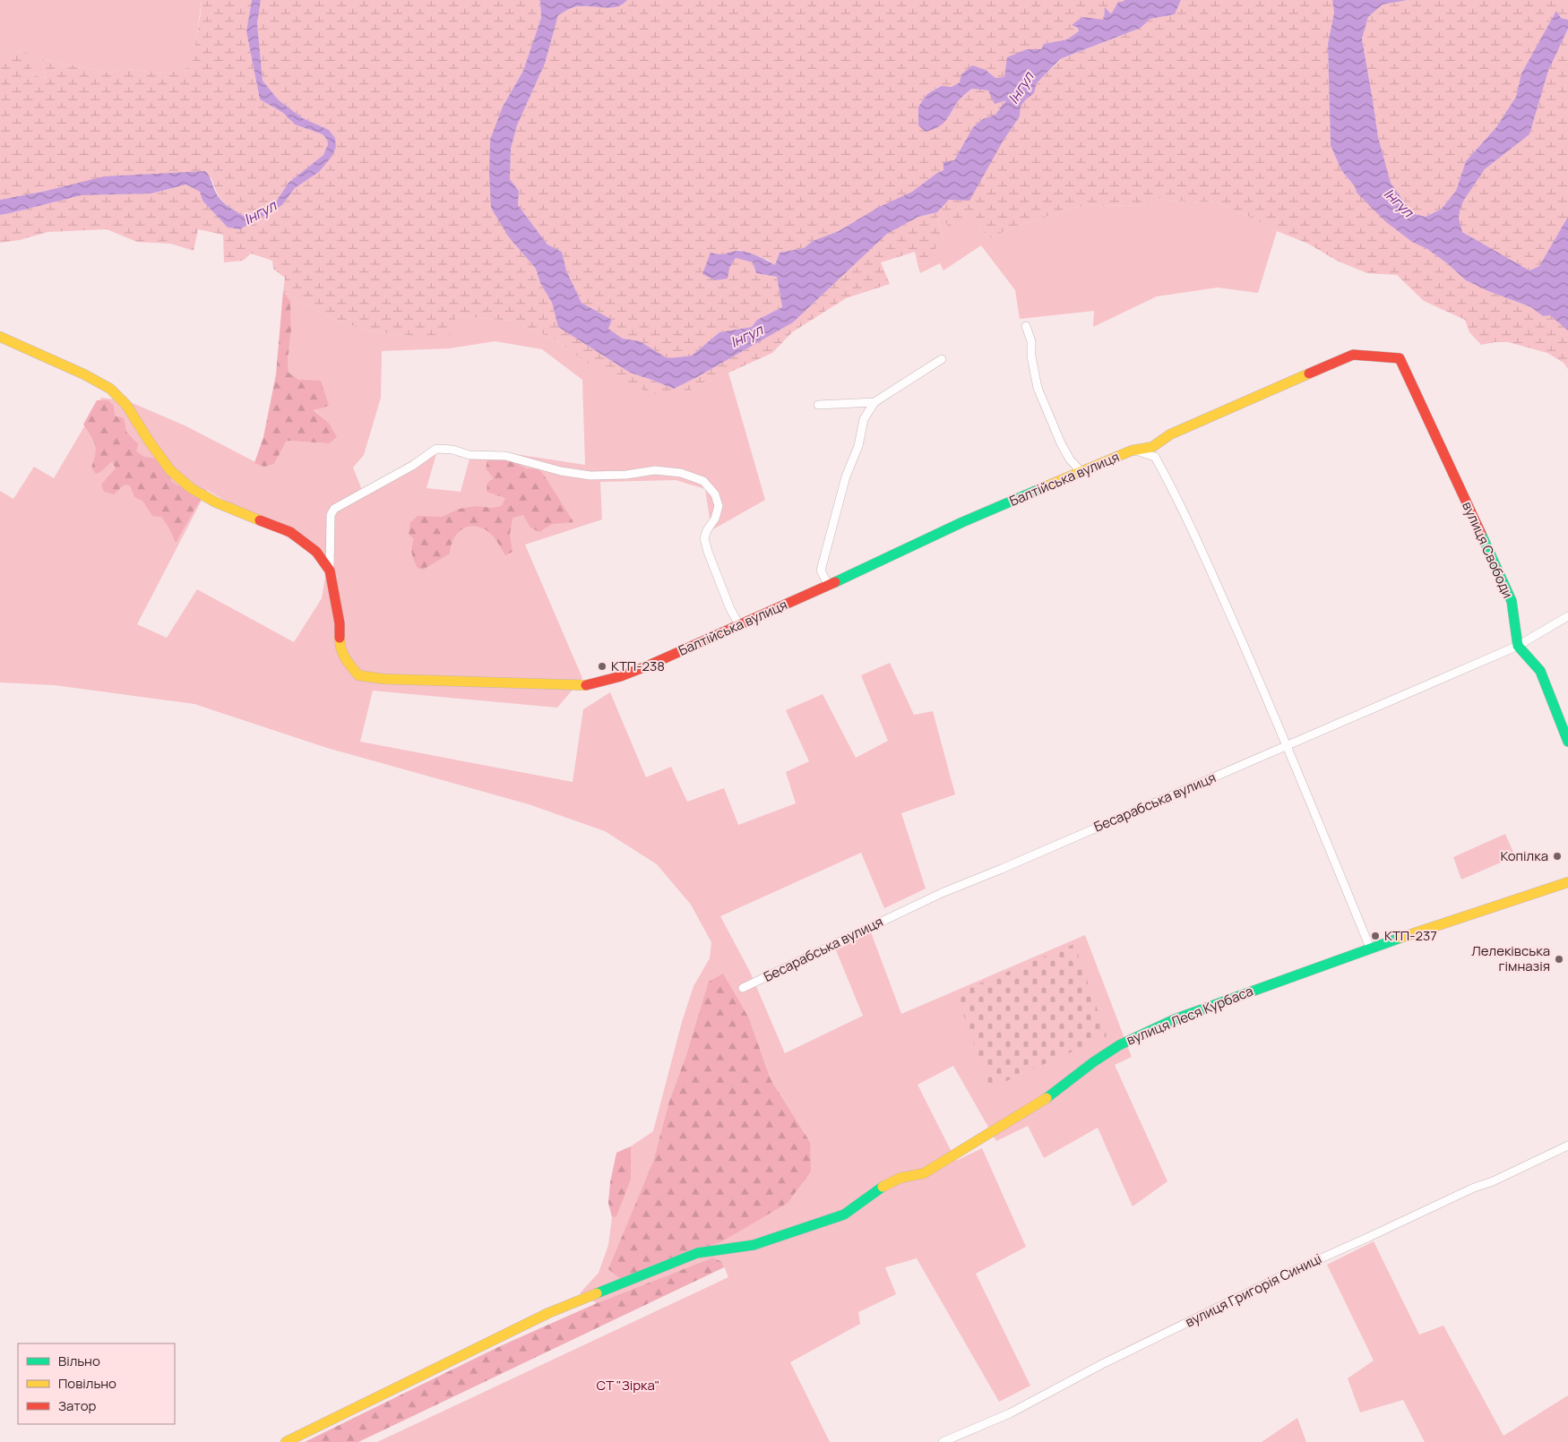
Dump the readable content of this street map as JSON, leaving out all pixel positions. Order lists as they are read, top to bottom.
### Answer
{
  "streets": {
    "street": [
      "Балтійська вулиця",
      "вулиця Свободи",
      "Бесарабська вулиця",
      "вулиця Леся Курбаса",
      "вулиця Григорія Синиці"
    ]
  },
  "crossings": [
    ["Балтійська вулиця", "вулиця Свободи"],
    ["вулиця Свободи", "Бесарабська вулиця"]
  ],
  "water": ["Інгул"],
  "parks": ["СТ \"Зірка\""],
  "places": [
    "КТП-238",
    "Копілка",
    "КТП-237",
    "Лелеківська гімназія"
  ],
  "legend": ["Вільно", "Повільно", "Затор"]
}
